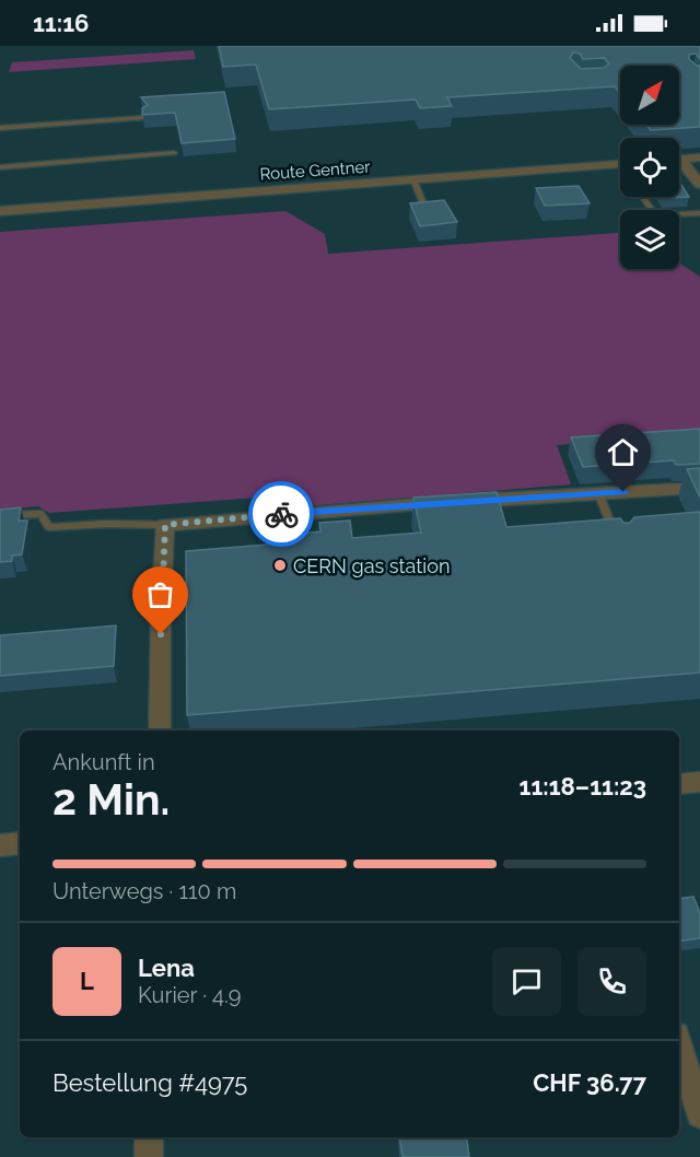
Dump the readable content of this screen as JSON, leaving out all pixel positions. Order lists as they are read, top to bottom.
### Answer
{
  "streets": {
    "street": ["Route Gentner"]
  },
  "places": ["CERN gas station"],
  "north": "top right",
  "page": {
    "status": "11:16",
    "heading": ["2 Min.", "Ankunft in", "11:18–11:23"],
    "panel": [
      "Lena",
      "Kurier · 4.9",
      "Bestellung #4975",
      "CHF 36.77"
    ],
    "bar": "Unterwegs · 110 m",
    "round": "L"
  }
}
